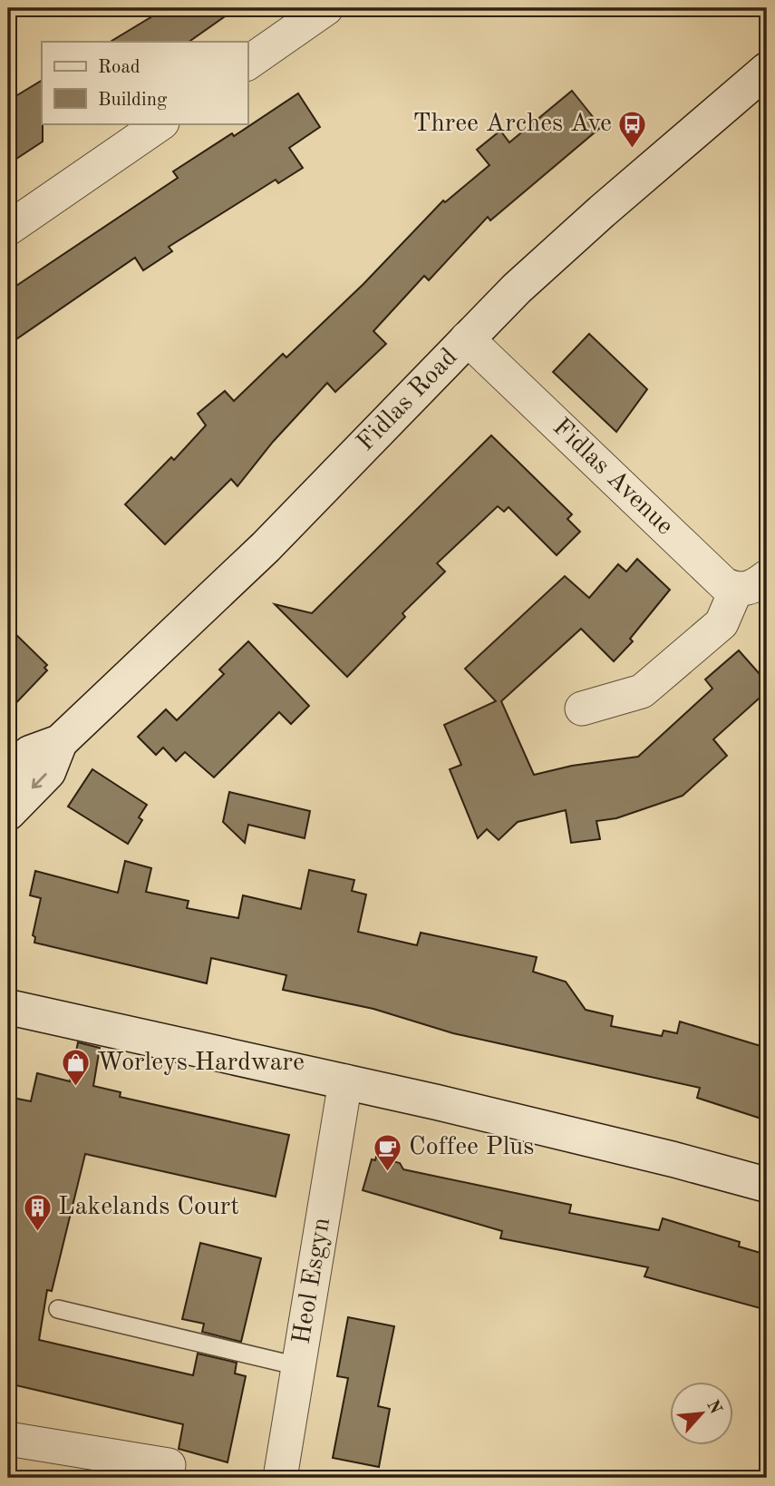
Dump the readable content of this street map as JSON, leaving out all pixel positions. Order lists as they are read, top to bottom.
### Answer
{
  "streets": {
    "street": ["Fidlas Road", "Fidlas Avenue", "Heol Esgyn"]
  },
  "crossings": [
    ["Fidlas Road", "Fidlas Avenue"]
  ],
  "places": {
    "bus stop": ["Three Arches Ave"],
    "shop": ["Worleys Hardware"],
    "cafe": ["Coffee Plus"],
    "building": ["Lakelands Court"]
  },
  "legend": ["Road", "Building"],
  "north": "top right"
}
